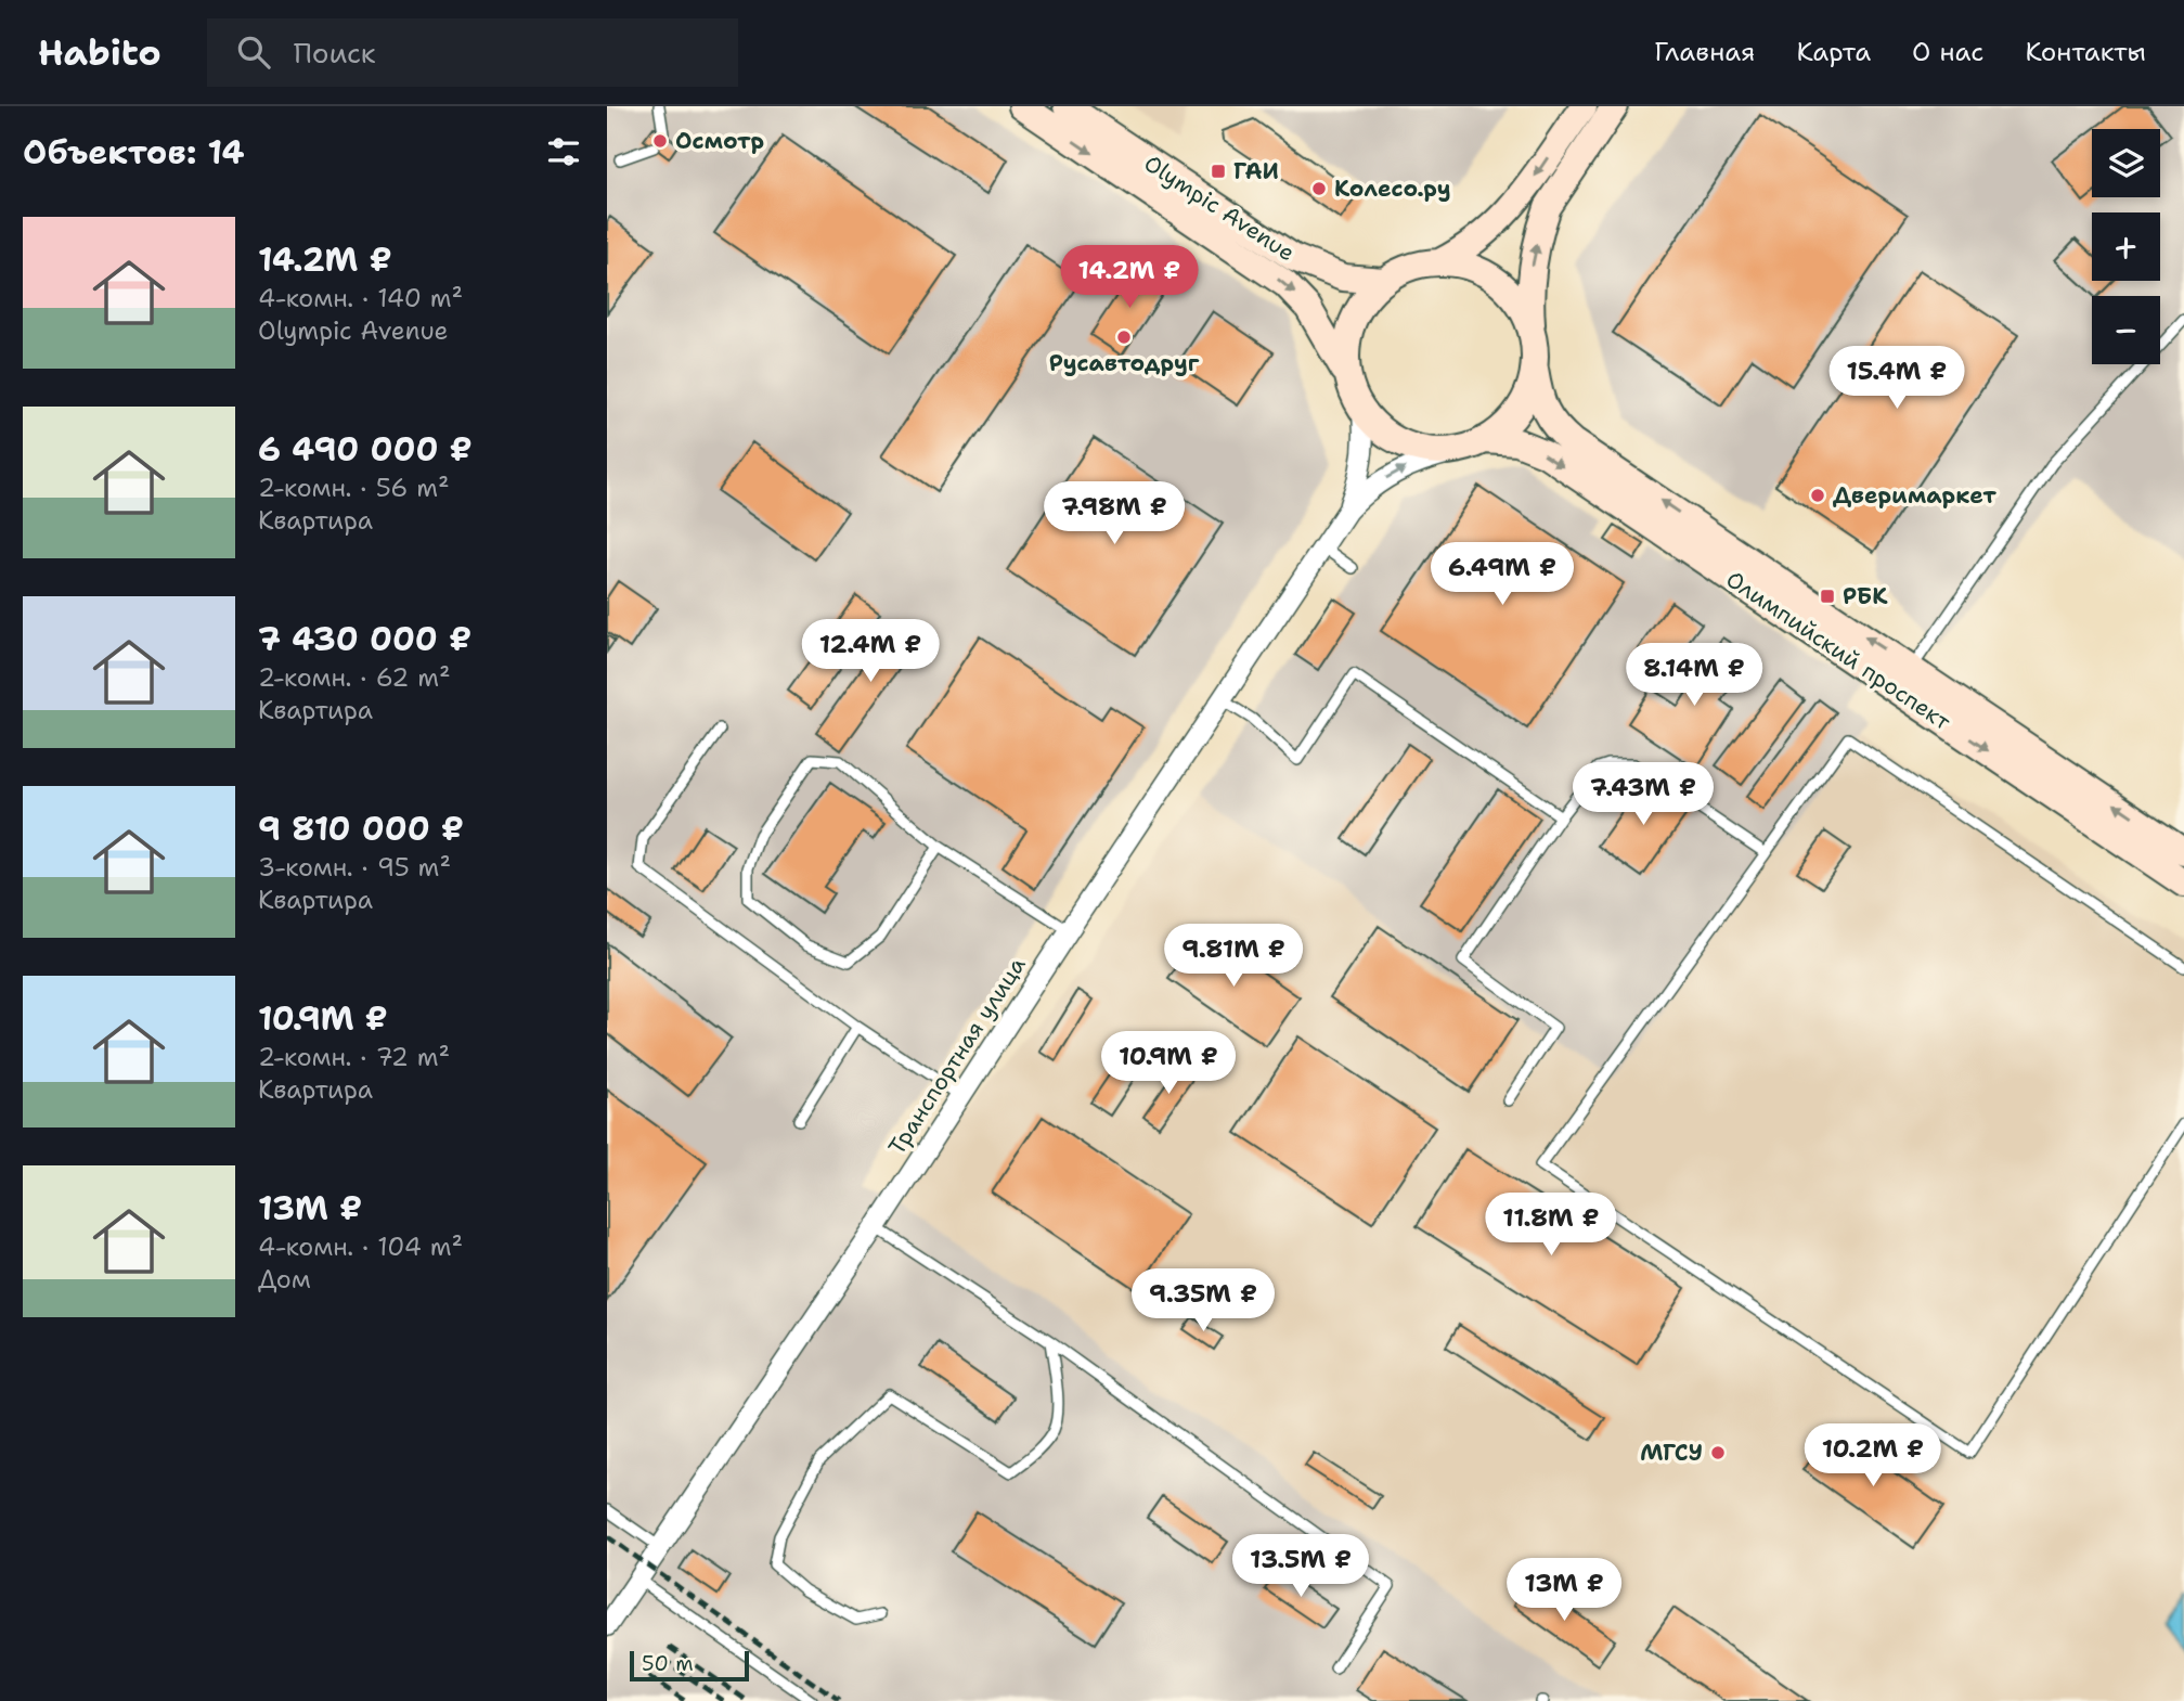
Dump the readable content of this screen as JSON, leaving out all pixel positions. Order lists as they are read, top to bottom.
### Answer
{
  "streets": {
    "main road": ["Olympic Avenue", "Олимпийский проспект"],
    "street": ["Транспортная улица"]
  },
  "crossings": [
    ["Olympic Avenue", "Олимпийский проспект"],
    ["Olympic Avenue", "Транспортная улица"],
    ["Олимпийский проспект", "Транспортная улица"]
  ],
  "places": {
    "other": [
      "Осмотр",
      "Колесо.ру",
      "Русавтодруг",
      "Дверимаркет",
      "МГСУ"
    ],
    "transit": ["ГАИ", "РБК"]
  },
  "scale_bar": "50 m",
  "page": {
    "header": "Habito",
    "search": "Поиск",
    "nav": [
      "Главная",
      "Карта",
      "О нас",
      "Контакты"
    ],
    "heading": "Объектов: 14",
    "map_buttons": ["+", "−"],
    "list": [
      {
        "name": "14.2M ₽",
        "note": "4-комн. · 140 m² · Olympic Avenue"
      },
      {
        "name": "6 490 000 ₽",
        "note": "2-комн. · 56 m² · Квартира"
      },
      {
        "name": "7 430 000 ₽",
        "note": "2-комн. · 62 m² · Квартира"
      },
      {
        "name": "9 810 000 ₽",
        "note": "3-комн. · 95 m² · Квартира"
      },
      {
        "name": "10.9M ₽",
        "note": "2-комн. · 72 m² · Квартира"
      },
      {
        "name": "13M ₽",
        "note": "4-комн. · 104 m² · Дом"
      }
    ],
    "price": [
      "14.2M ₽",
      "15.4M ₽",
      "7.98M ₽",
      "6.49M ₽",
      "12.4M ₽",
      "8.14M ₽",
      "7.43M ₽",
      "9.81M ₽",
      "10.9M ₽",
      "11.8M ₽",
      "9.35M ₽",
      "10.2M ₽",
      "13.5M ₽",
      "13M ₽"
    ],
    "scale": "50 m"
  }
}
